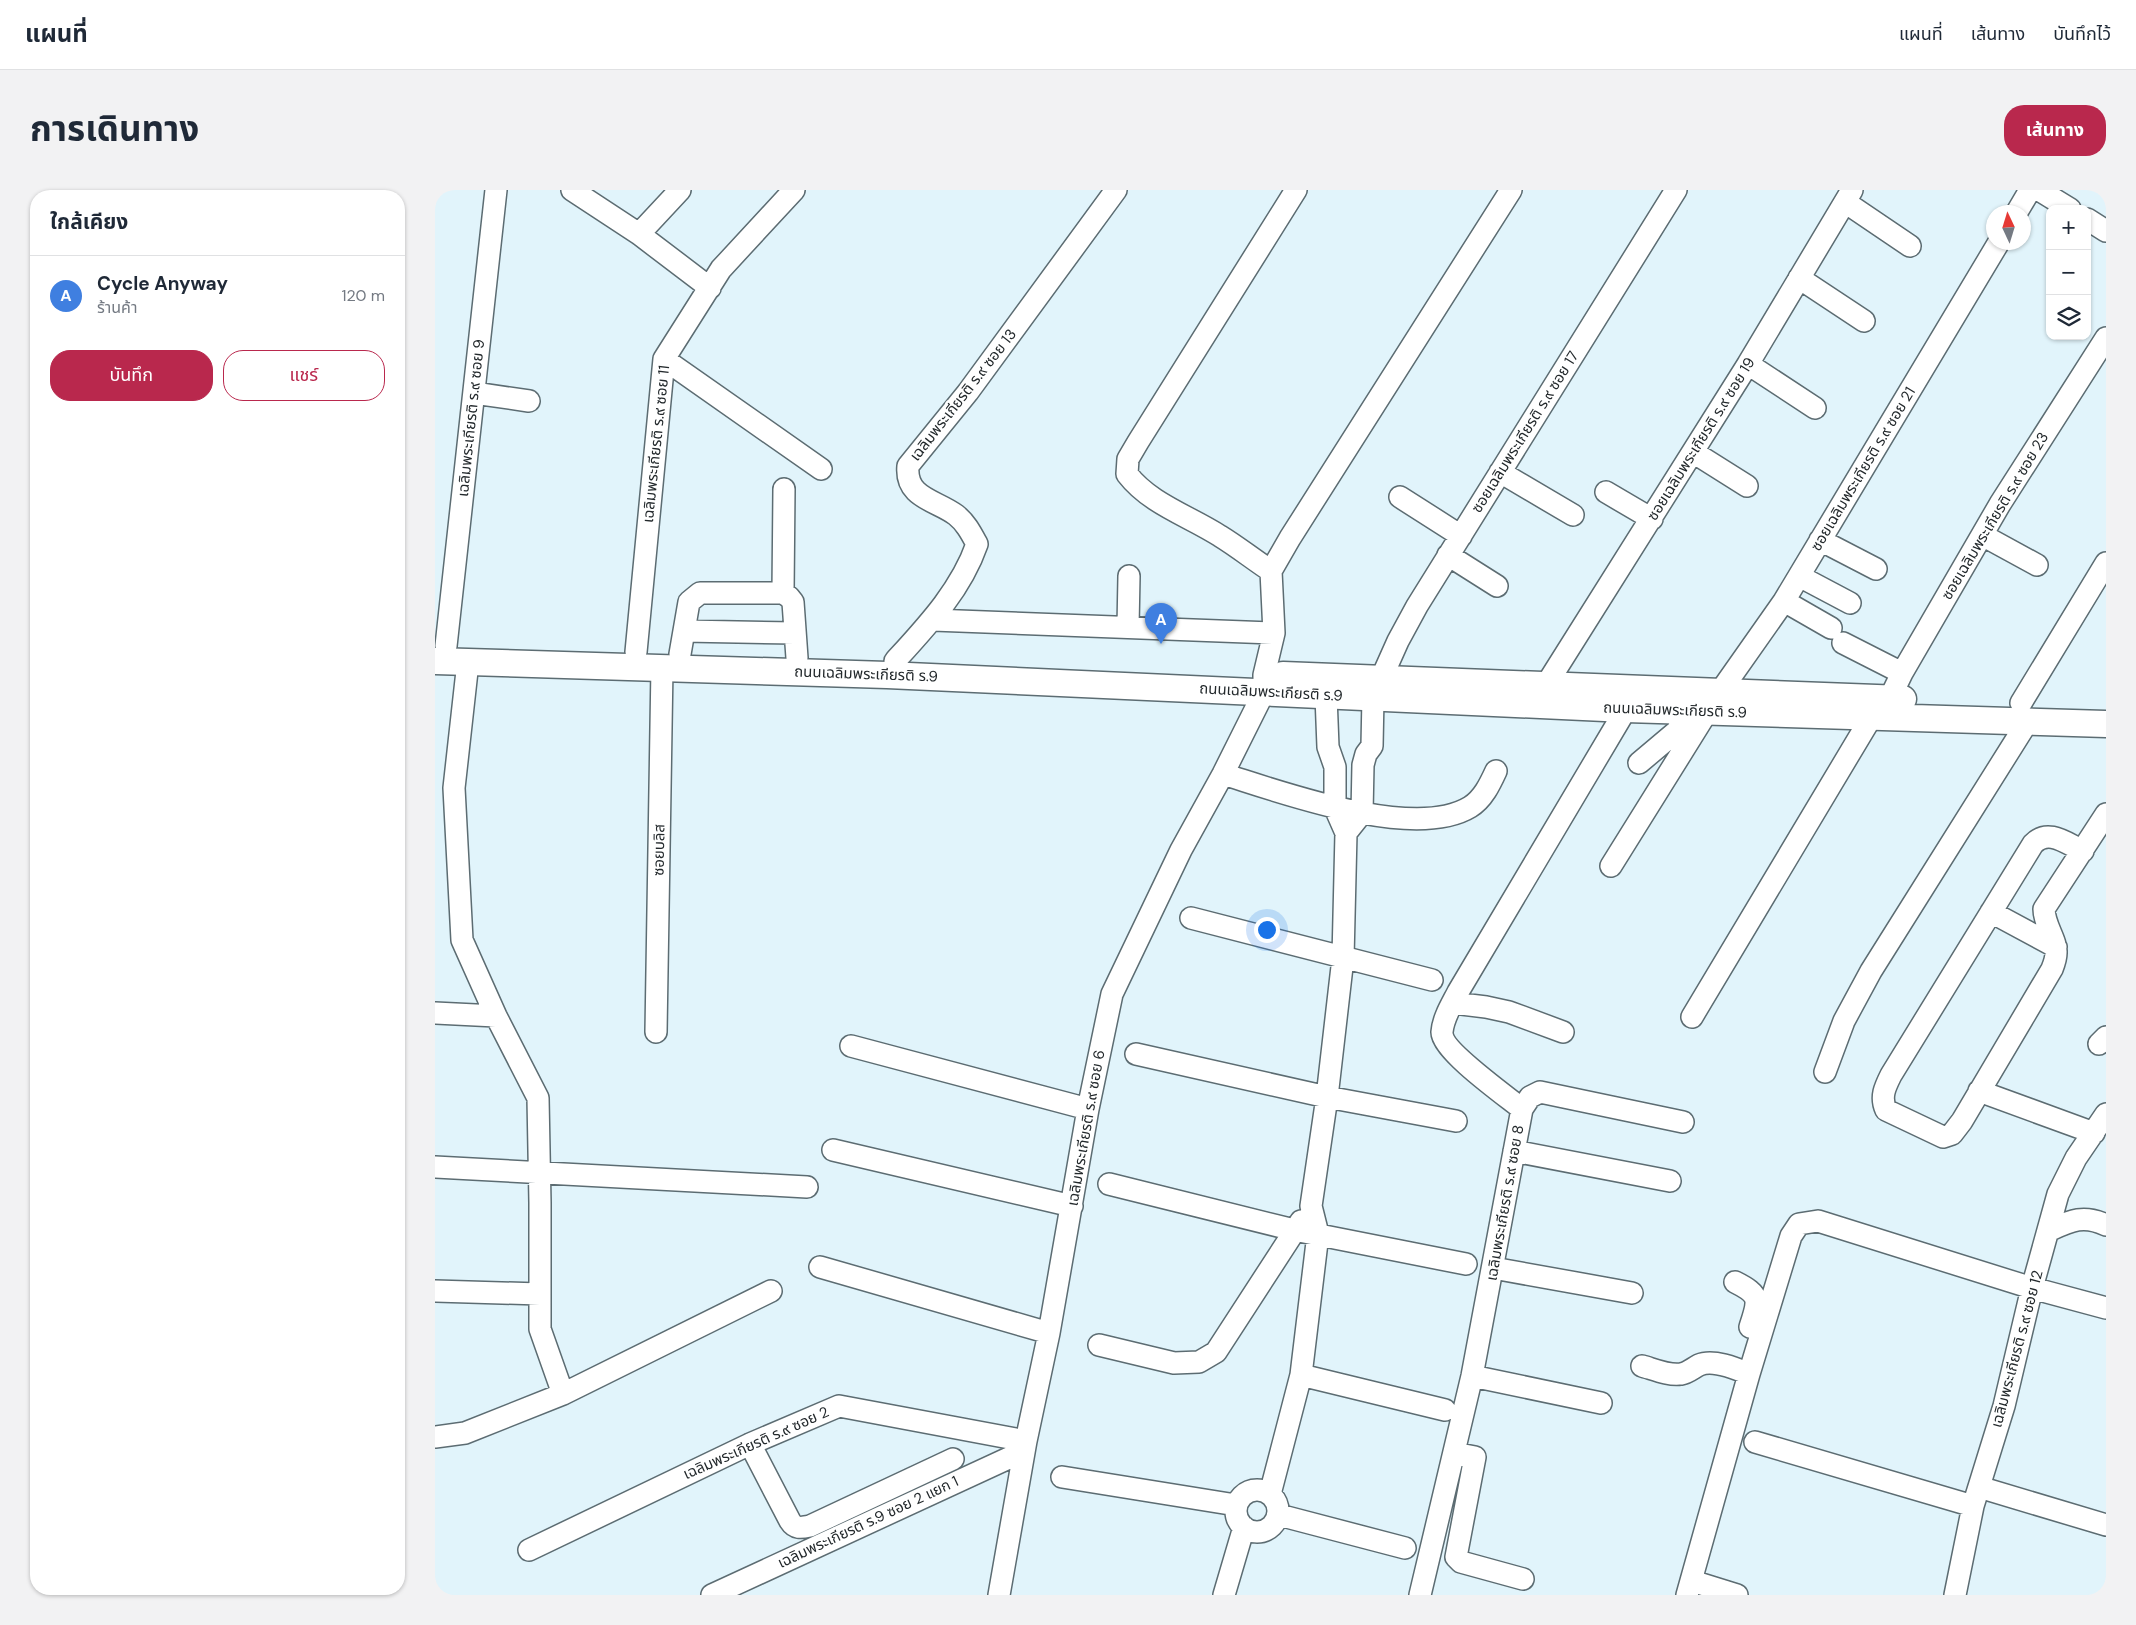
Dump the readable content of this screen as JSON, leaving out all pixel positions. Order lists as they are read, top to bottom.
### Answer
{
  "streets": {
    "main road": ["ถนนเฉลิมพระเกียรติ ร.9"],
    "street": [
      "เฉลิมพระเกียรติ ร.๙ ซอย 13",
      "เฉลิมพระเกียรติ ร.๙ ซอย 9",
      "ซอยเฉลิมพระเกียรติ ร.๙ ซอย 17",
      "ซอยเฉลิมพระเกียรติ ร.๙ ซอย 19",
      "เฉลิมพระเกียรติ ร.๙ ซอย 11",
      "ซอยเฉลิมพระเกียรติ ร.๙ ซอย 21",
      "ซอยเฉลิมพระเกียรติ ร.๙ ซอย 23",
      "ซอยบลิส",
      "เฉลิมพระเกียรติ ร.๙ ซอย 6",
      "เฉลิมพระเกียรติ ร.๙ ซอย 8",
      "เฉลิมพระเกียรติ ร.๙ ซอย 12",
      "เฉลิมพระเกียรติ ร.๙ ซอย 2",
      "เฉลิมพระเกียรติ ร.9 ซอย 2 แยก 1"
    ]
  },
  "crossings": [
    ["เฉลิมพระเกียรติ ร.๙ ซอย 13", "ถนนเฉลิมพระเกียรติ ร.9"],
    ["เฉลิมพระเกียรติ ร.๙ ซอย 9", "ถนนเฉลิมพระเกียรติ ร.9"],
    ["ซอยเฉลิมพระเกียรติ ร.๙ ซอย 17", "ถนนเฉลิมพระเกียรติ ร.9"],
    ["ซอยเฉลิมพระเกียรติ ร.๙ ซอย 19", "ถนนเฉลิมพระเกียรติ ร.9"],
    ["เฉลิมพระเกียรติ ร.๙ ซอย 11", "ถนนเฉลิมพระเกียรติ ร.9"],
    ["ซอยเฉลิมพระเกียรติ ร.๙ ซอย 21", "ถนนเฉลิมพระเกียรติ ร.9"],
    ["ซอยเฉลิมพระเกียรติ ร.๙ ซอย 23", "ถนนเฉลิมพระเกียรติ ร.9"],
    ["ถนนเฉลิมพระเกียรติ ร.9", "ซอยบลิส"],
    ["ถนนเฉลิมพระเกียรติ ร.9", "เฉลิมพระเกียรติ ร.๙ ซอย 6"],
    ["ถนนเฉลิมพระเกียรติ ร.9", "เฉลิมพระเกียรติ ร.๙ ซอย 8"],
    ["เฉลิมพระเกียรติ ร.๙ ซอย 6", "เฉลิมพระเกียรติ ร.๙ ซอย 2"],
    ["เฉลิมพระเกียรติ ร.๙ ซอย 6", "เฉลิมพระเกียรติ ร.9 ซอย 2 แยก 1"],
    ["เฉลิมพระเกียรติ ร.๙ ซอย 2", "เฉลิมพระเกียรติ ร.9 ซอย 2 แยก 1"]
  ],
  "north": "top",
  "page": {
    "header": "แผนที่",
    "nav": ["แผนที่", "เส้นทาง", "บันทึกไว้"],
    "title": "การเดินทาง",
    "buttons": [
      "เส้นทาง",
      ["บันทึก", "แชร์"]
    ],
    "heading": "ใกล้เคียง",
    "map_buttons": ["+", "−"],
    "list": [
      {
        "mark": "A",
        "name": "Cycle Anyway",
        "note": "ร้านค้า",
        "value": "120 m"
      }
    ],
    "pins": "A"
  }
}
